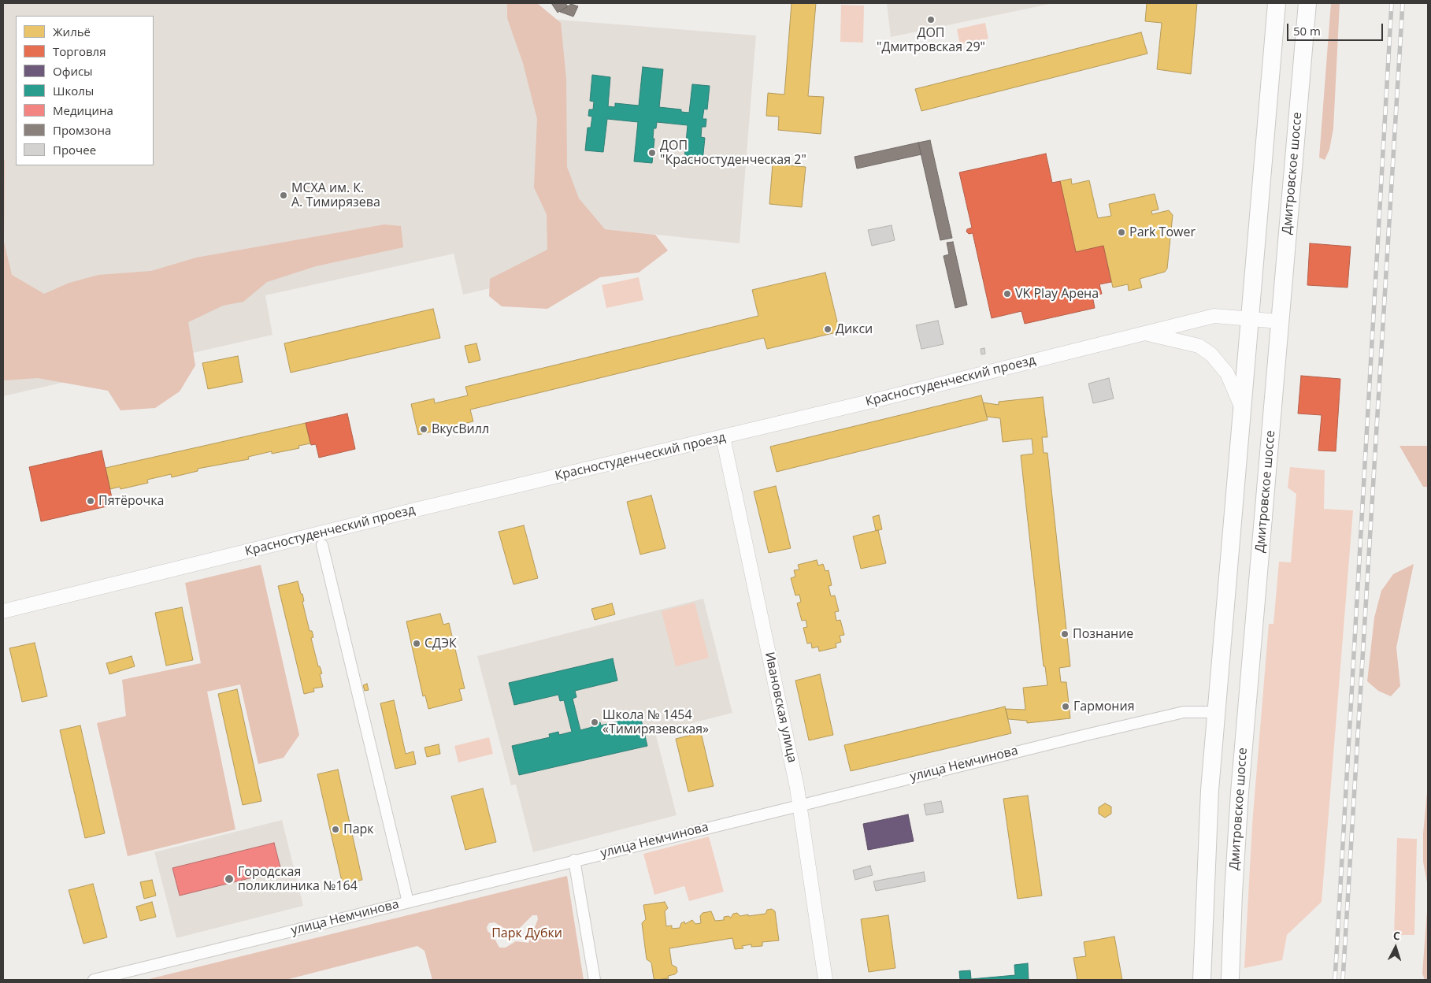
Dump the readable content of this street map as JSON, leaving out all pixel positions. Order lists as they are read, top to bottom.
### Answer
{
  "streets": {
    "main road": ["Дмитровское шоссе"],
    "street": ["Красностуденческий проезд", "Ивановская улица", "улица Немчинова"]
  },
  "crossings": [
    ["Дмитровское шоссе", "Красностуденческий проезд"],
    ["Красностуденческий проезд", "Ивановская улица"],
    ["Ивановская улица", "улица Немчинова"]
  ],
  "parks": ["Парк Дубки"],
  "places": [
    "ДОП \"Дмитровская 29\"",
    "ДОП \"Красностуденческая 2\"",
    "МСХА им. К. А. Тимирязева",
    "Park Tower",
    "VK Play Арена",
    "Дикси",
    "ВкусВилл",
    "Пятёрочка",
    "Познание",
    "СДЭК",
    "Гармония",
    "Школа № 1454 «Тимирязевская»",
    "Парк",
    "Городская поликлиника №164"
  ],
  "legend": [
    "Жильё",
    "Торговля",
    "Офисы",
    "Школы",
    "Медицина",
    "Промзона",
    "Прочее"
  ],
  "scale_bar": "50 m",
  "north": "top"
}
